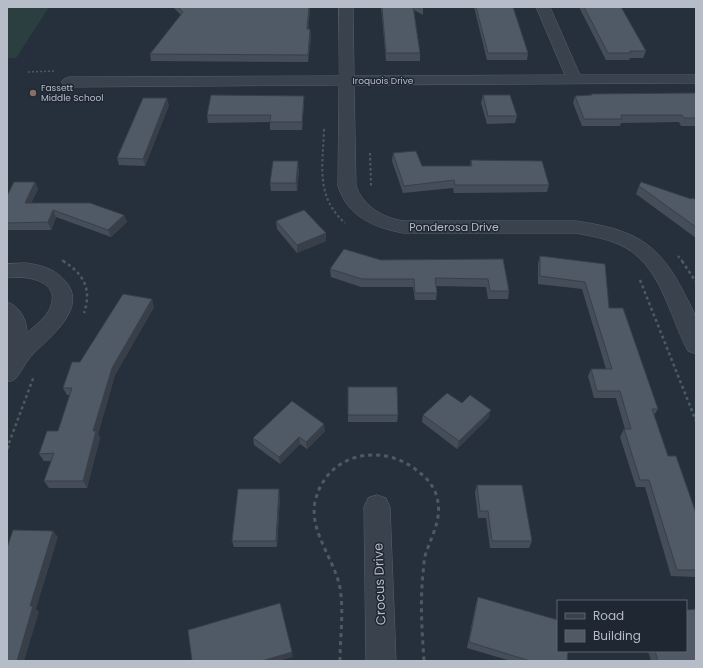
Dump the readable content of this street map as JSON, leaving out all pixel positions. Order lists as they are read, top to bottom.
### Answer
{
  "streets": {
    "street": ["Iroquois Drive", "Ponderosa Drive", "Crocus Drive"]
  },
  "crossings": [
    ["Iroquois Drive", "Ponderosa Drive"]
  ],
  "places": ["Fassett Middle School"],
  "legend": ["Road", "Building"]
}
